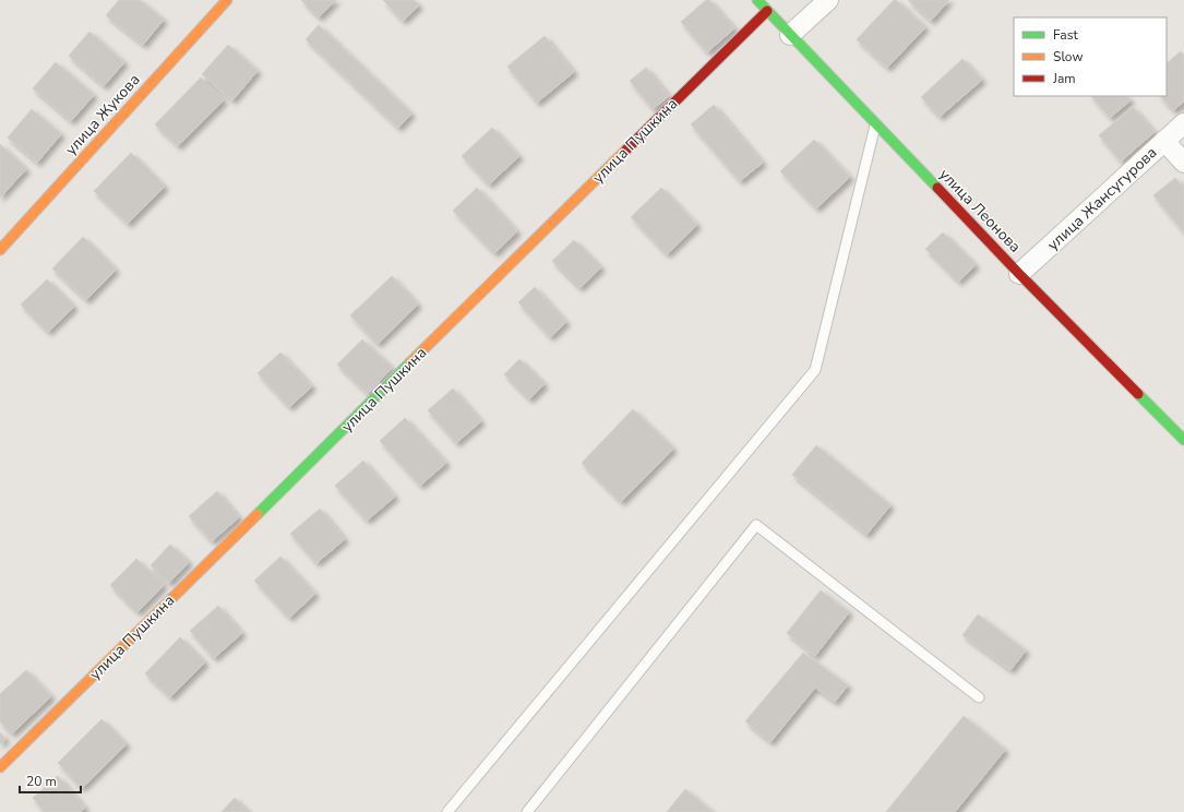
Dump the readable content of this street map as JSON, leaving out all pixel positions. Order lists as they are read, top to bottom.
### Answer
{
  "streets": {
    "street": [
      "улица Жукова",
      "улица Пушкина",
      "улица Жансугурова",
      "улица Леонова"
    ]
  },
  "crossings": [
    ["улица Пушкина", "улица Леонова"],
    ["улица Жансугурова", "улица Леонова"]
  ],
  "legend": ["Fast", "Slow", "Jam"],
  "scale_bar": "20 m"
}
